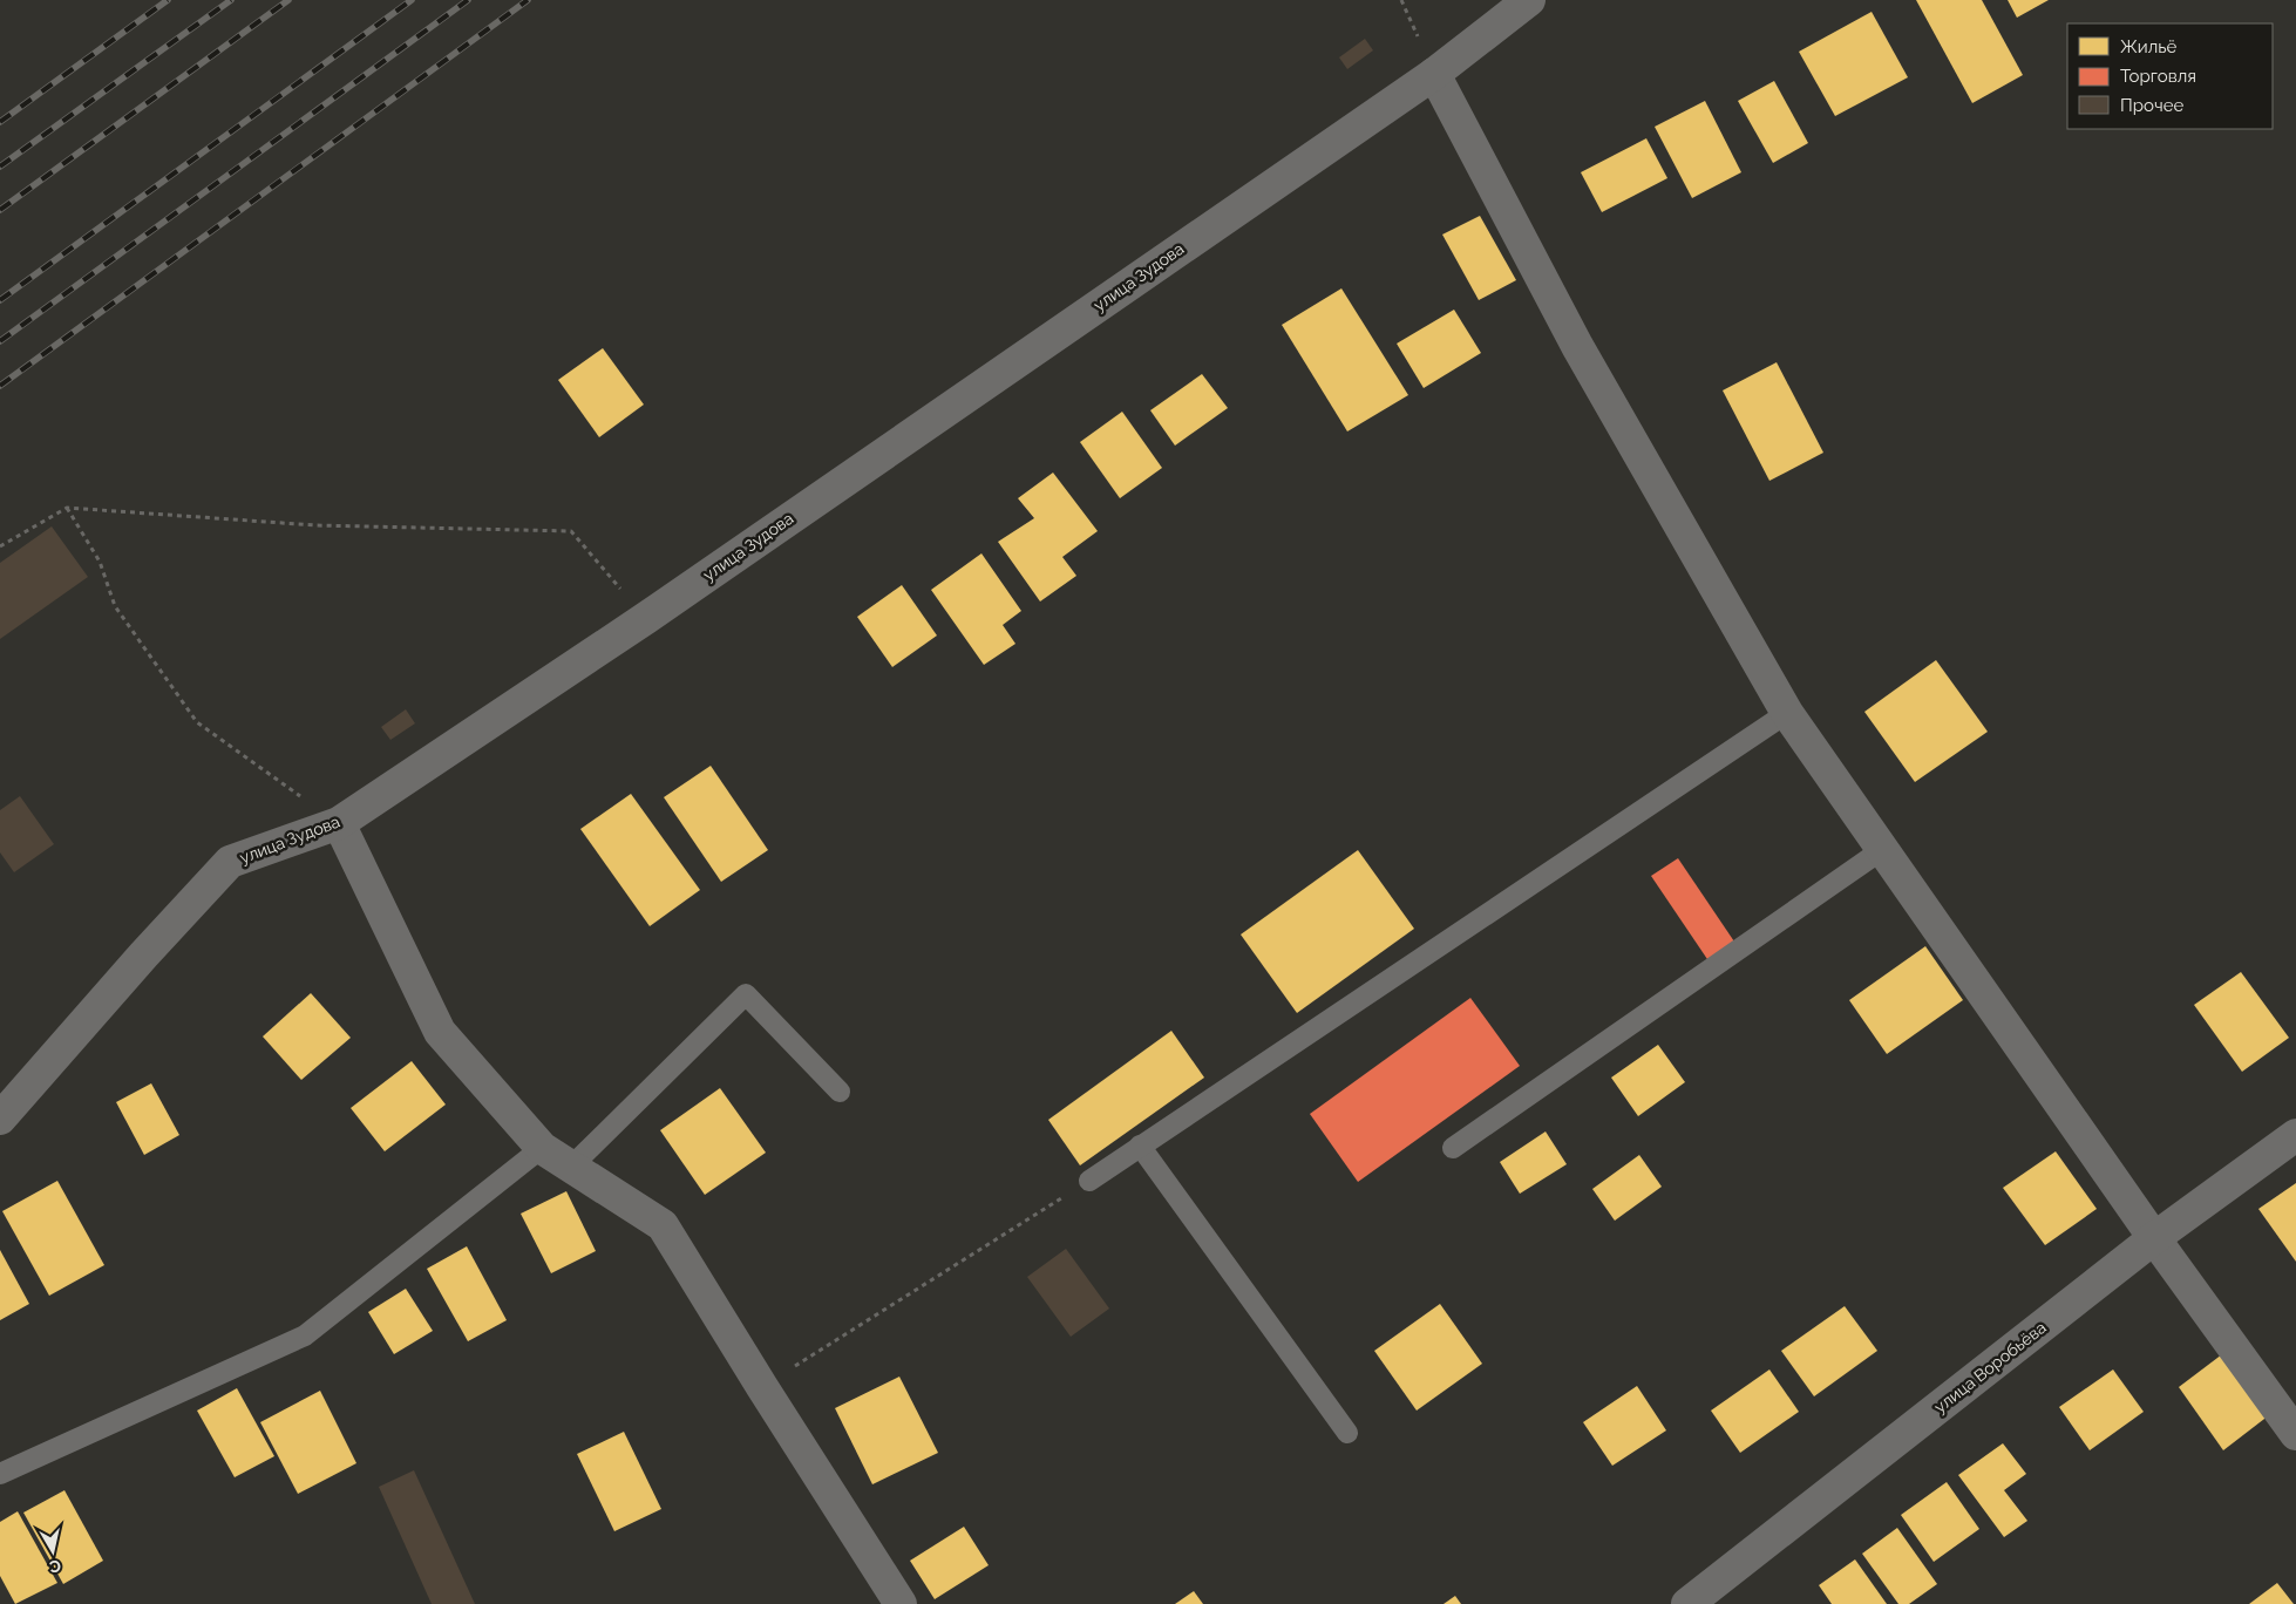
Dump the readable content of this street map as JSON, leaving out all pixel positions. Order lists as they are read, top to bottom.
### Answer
{
  "streets": {
    "street": ["улица Зудова", "улица Воробьёва"]
  },
  "legend": ["Жильё", "Торговля", "Прочее"],
  "north": "bottom"
}
